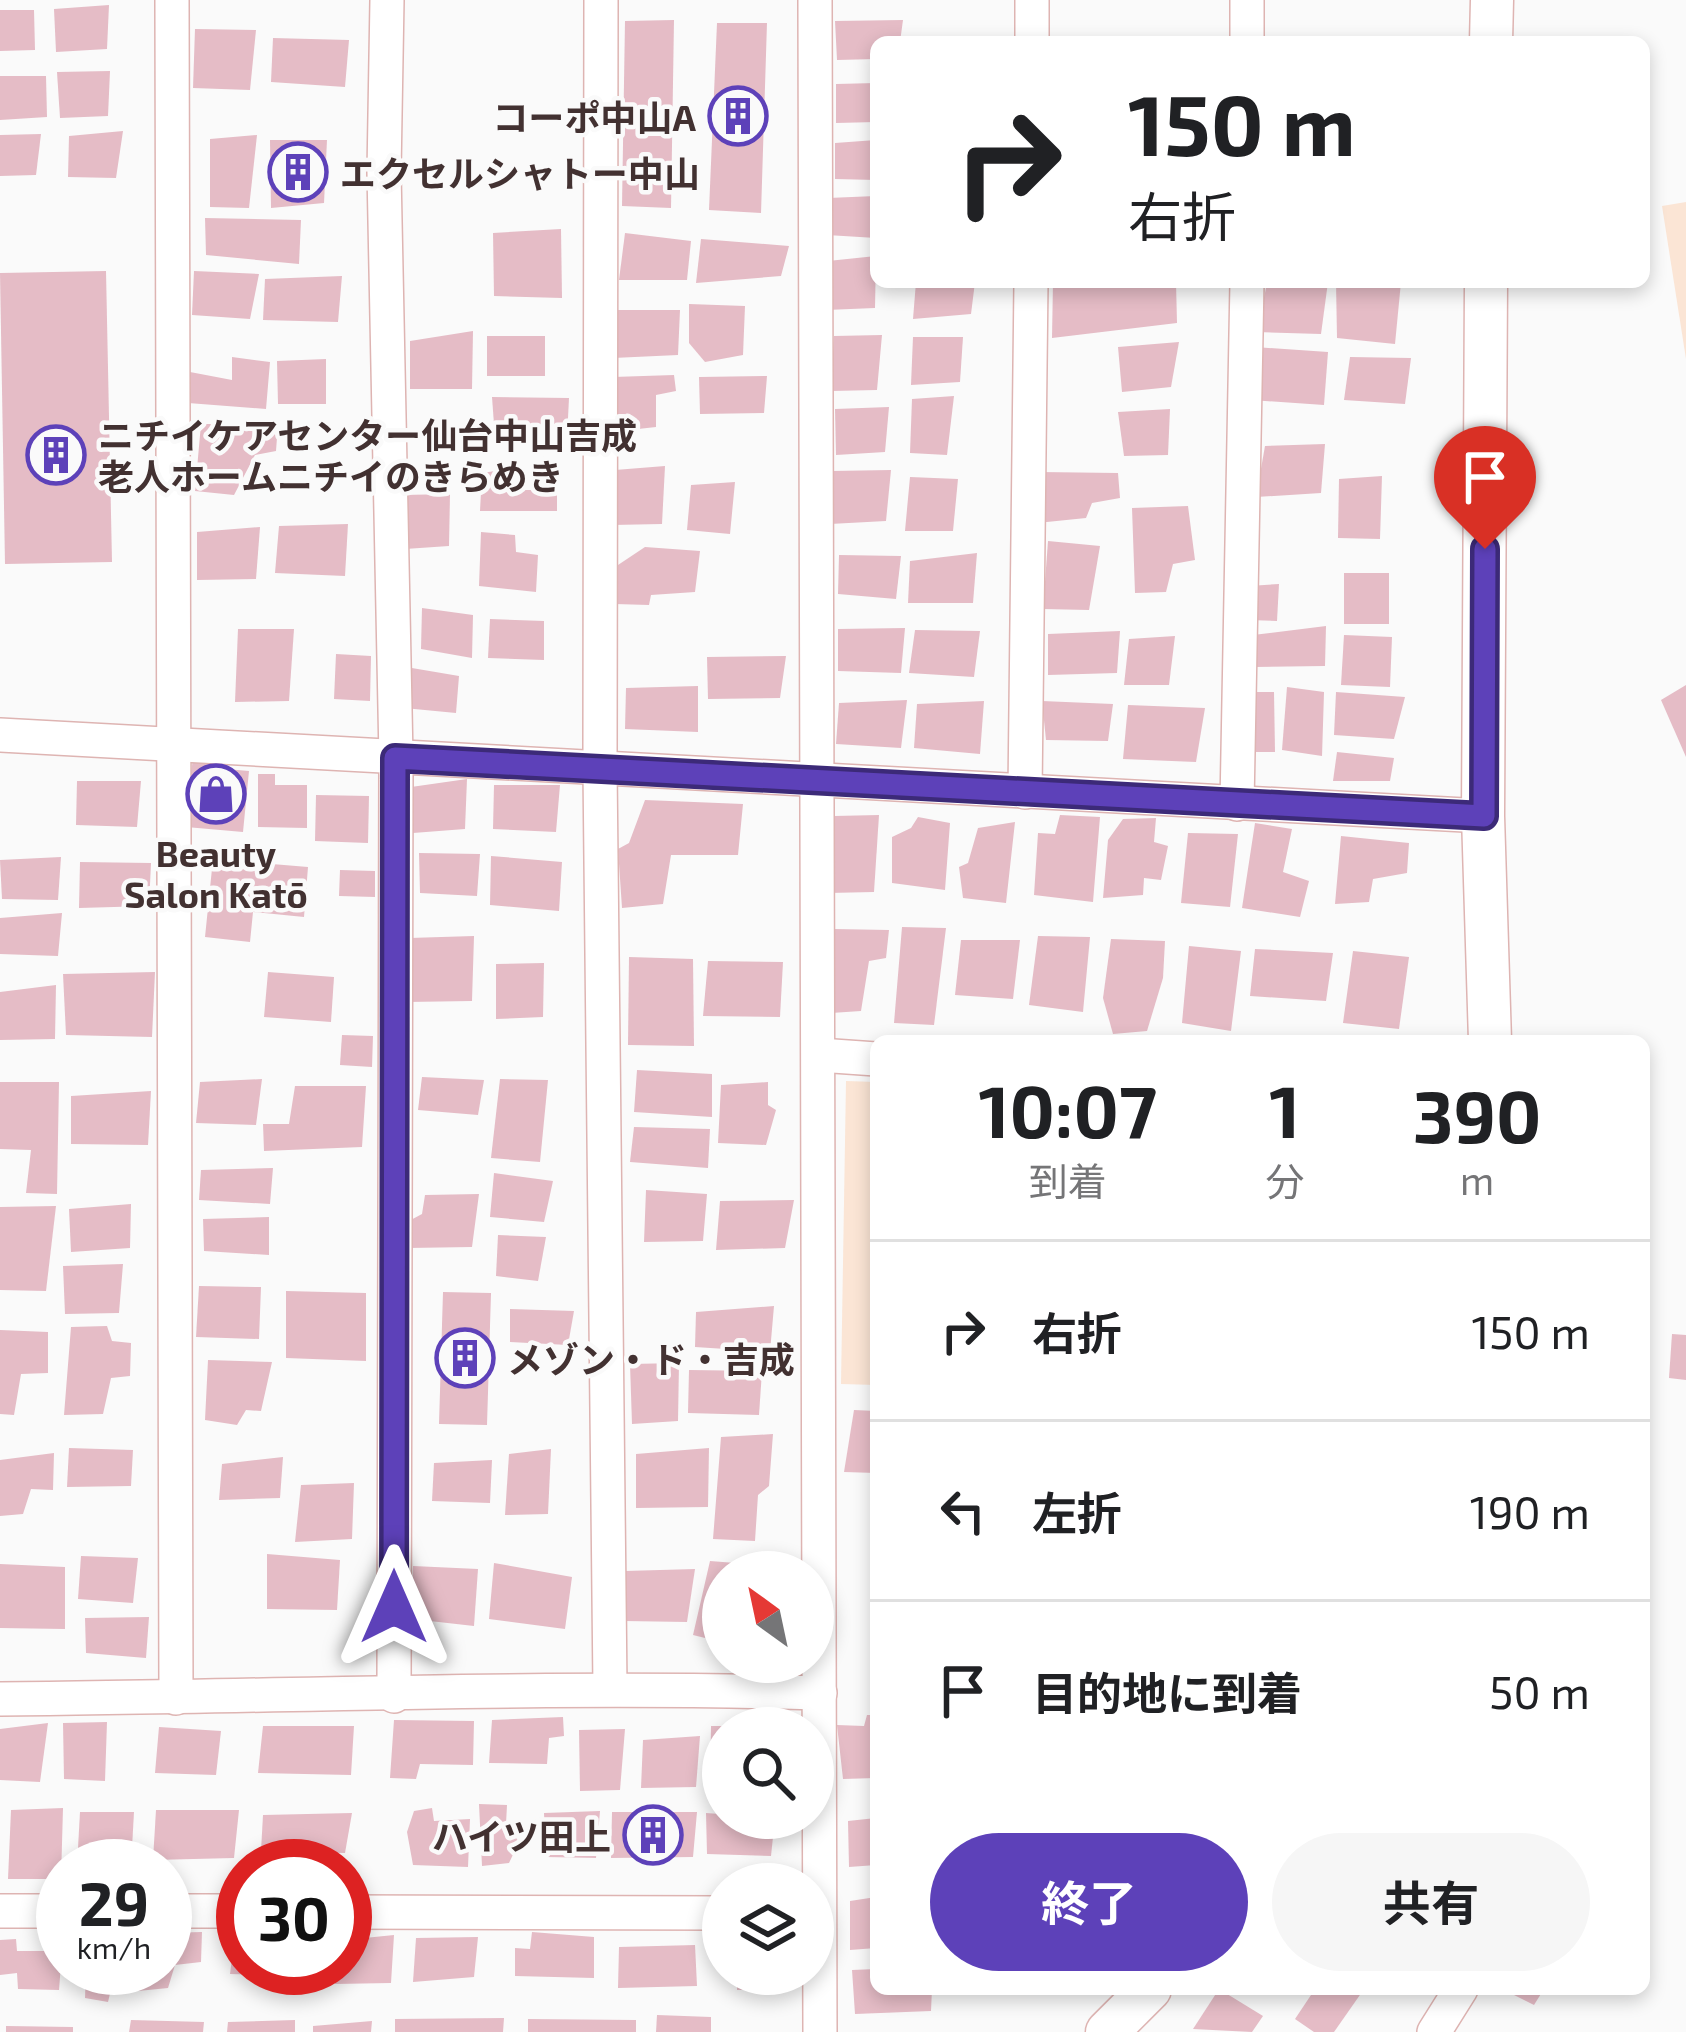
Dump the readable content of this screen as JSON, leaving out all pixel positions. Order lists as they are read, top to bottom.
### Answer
{
  "places": {
    "building": [
      "コーポ中山A",
      "エクセルシャトー中山",
      "ニチイケアセンター仙台中山吉成 老人ホームニチイのきらめき",
      "メゾン・ド・吉成",
      "ハイツ田上"
    ],
    "shop": ["Beauty Salon Katō"]
  },
  "north": "top left",
  "page": {
    "turn": ["150 m", "右折"],
    "eta": [
      "10:07",
      "到着",
      "1",
      "分",
      "390",
      "m"
    ],
    "list": [
      {
        "name": "右折",
        "value": "150 m"
      },
      {
        "name": "左折",
        "value": "190 m"
      },
      {
        "name": "目的地に到着",
        "value": "50 m"
      }
    ],
    "buttons": ["終了", "共有"],
    "speed": "29 km/h",
    "limit": "30"
  }
}
